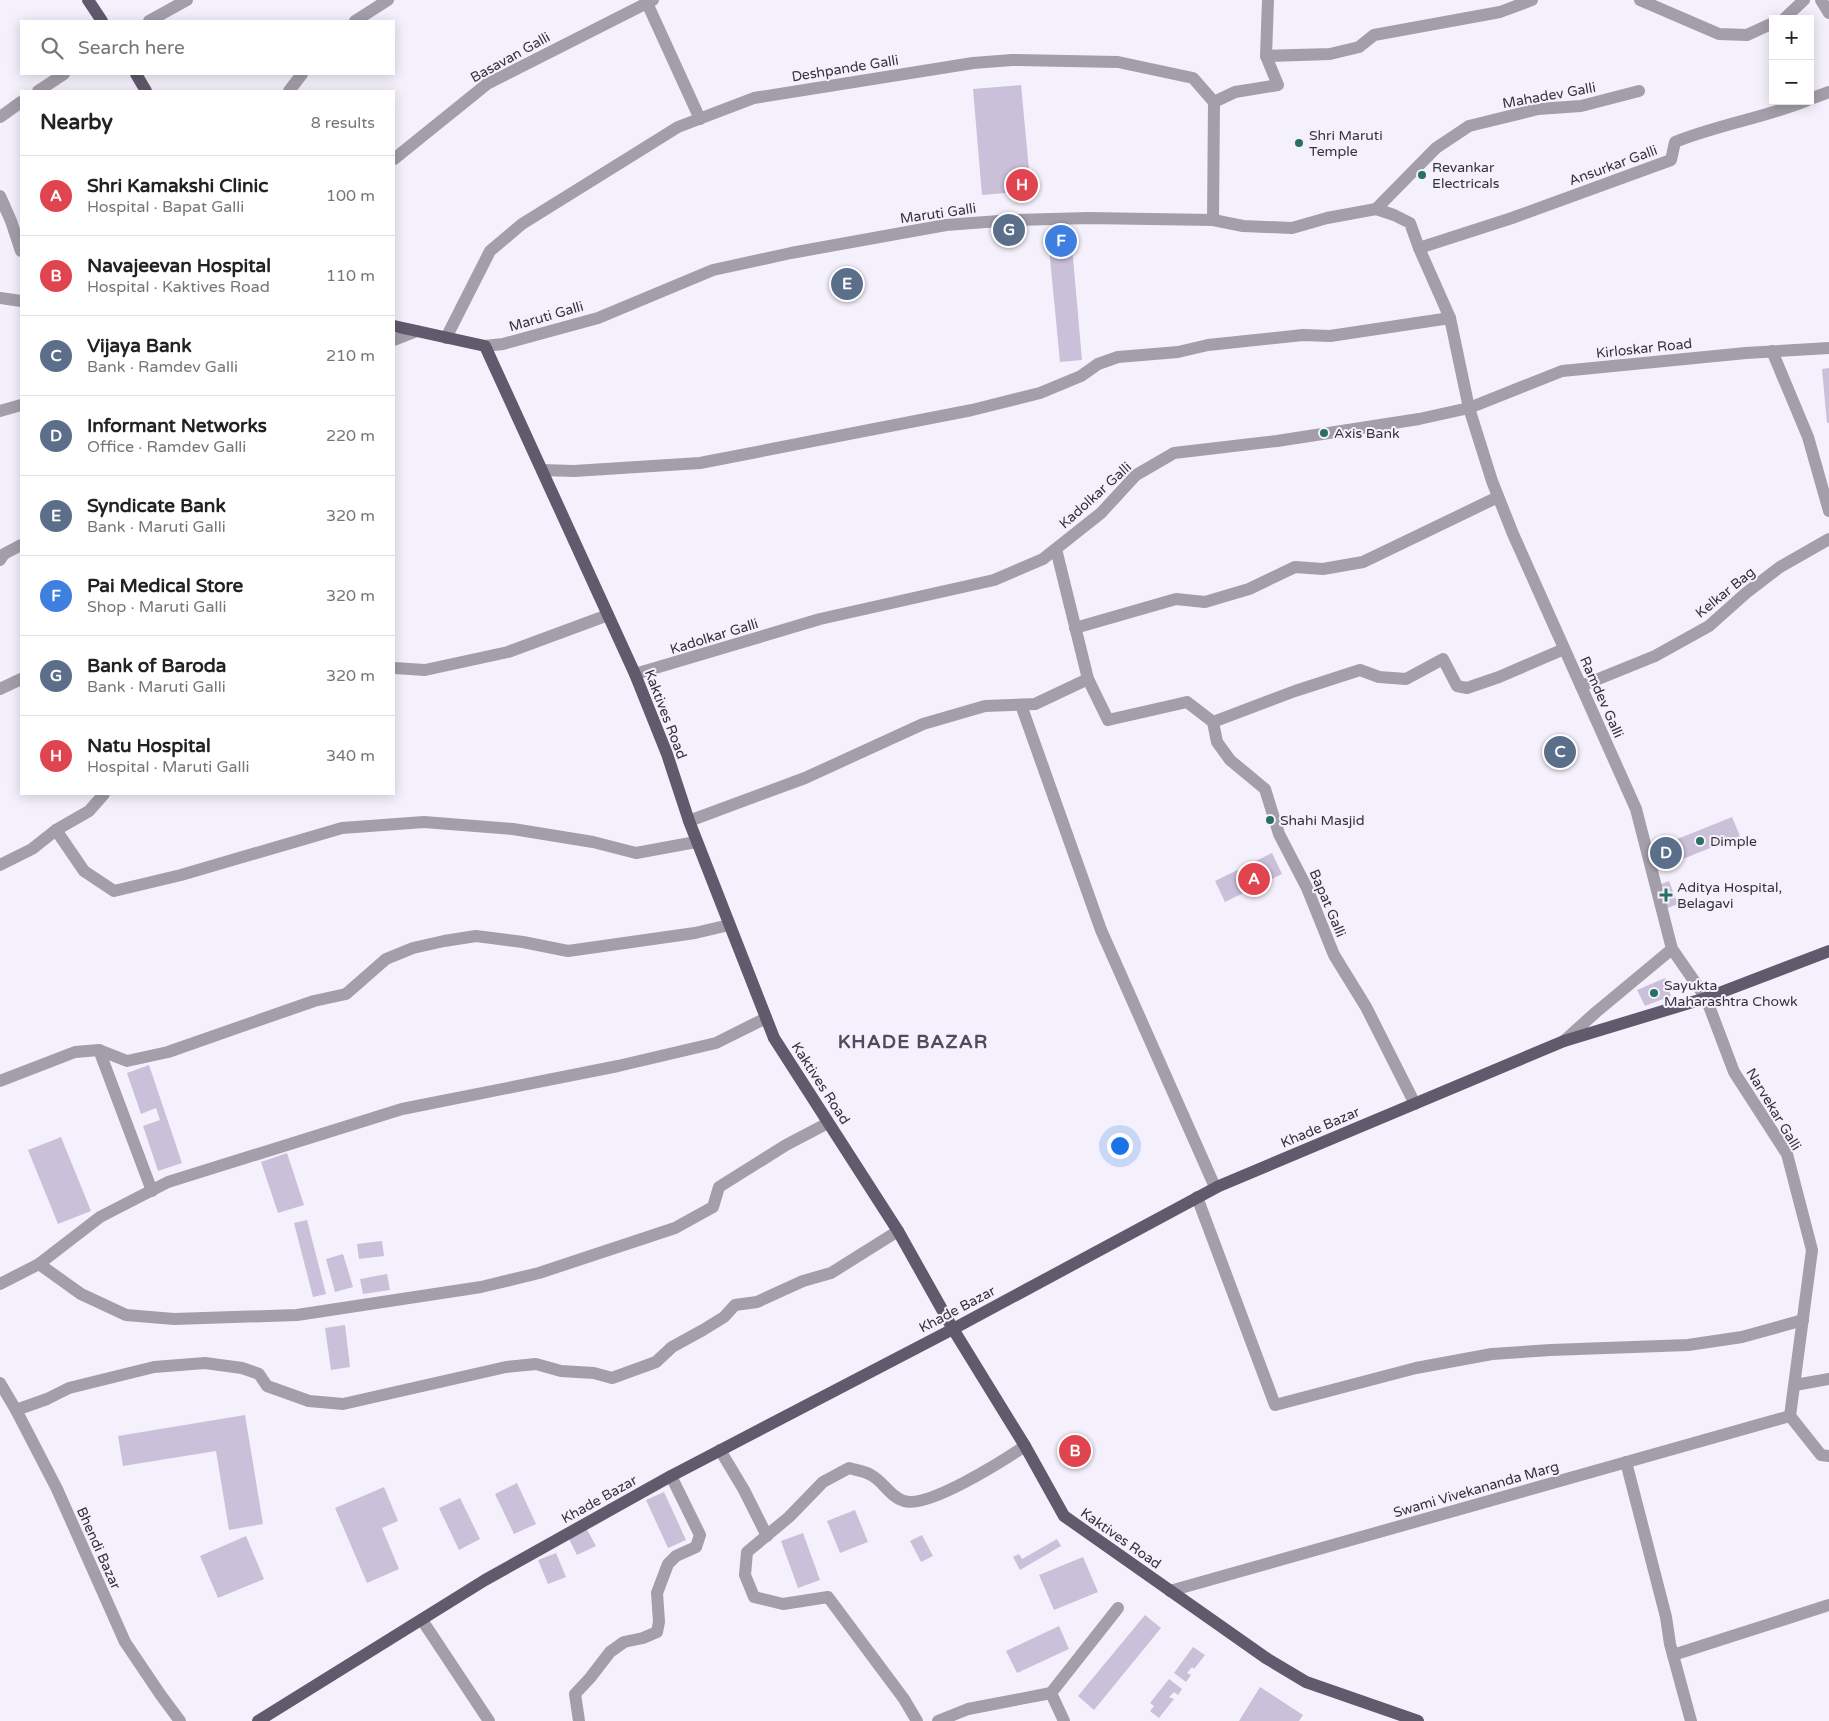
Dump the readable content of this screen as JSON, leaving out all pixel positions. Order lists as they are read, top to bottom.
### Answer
{
  "streets": {
    "main road": ["Kaktives Road", "Khade Bazar"],
    "street": [
      "Basavan Galli",
      "Deshpande Galli",
      "Mahadev Galli",
      "Ansurkar Galli",
      "Maruti Galli",
      "Kirloskar Road",
      "Kadolkar Galli",
      "Kelkar Bag",
      "Ramdev Galli",
      "Bapat Galli",
      "Narvekar Galli",
      "Swami Vivekananda Marg",
      "Bhendi Bazar"
    ]
  },
  "crossings": [
    ["Mahadev Galli", "Maruti Galli"],
    ["Ansurkar Galli", "Ramdev Galli"],
    ["Maruti Galli", "Kaktives Road"],
    ["Kirloskar Road", "Kadolkar Galli"],
    ["Kirloskar Road", "Ramdev Galli"],
    ["Kadolkar Galli", "Ramdev Galli"],
    ["Kadolkar Galli", "Kaktives Road"],
    ["Kelkar Bag", "Ramdev Galli"],
    ["Ramdev Galli", "Narvekar Galli"],
    ["Ramdev Galli", "Khade Bazar"],
    ["Kaktives Road", "Khade Bazar"],
    ["Kaktives Road", "Swami Vivekananda Marg"],
    ["Bapat Galli", "Khade Bazar"],
    ["Narvekar Galli", "Khade Bazar"],
    ["Narvekar Galli", "Swami Vivekananda Marg"]
  ],
  "districts": ["KHADE BAZAR"],
  "places": {
    "other": [
      "Shri Maruti Temple",
      "Revankar Electricals",
      "Axis Bank",
      "Shahi Masjid",
      "Dimple",
      "Sayukta Maharashtra Chowk"
    ],
    "health": ["Aditya Hospital, Belagavi"]
  },
  "page": {
    "map_buttons": ["+", "−"],
    "search": "Search here",
    "heading": ["Nearby", "8 results"],
    "list": [
      {
        "mark": "A",
        "name": "Shri Kamakshi Clinic",
        "note": "Hospital · Bapat Galli",
        "value": "100 m"
      },
      {
        "mark": "B",
        "name": "Navajeevan Hospital",
        "note": "Hospital · Kaktives Road",
        "value": "110 m"
      },
      {
        "mark": "C",
        "name": "Vijaya Bank",
        "note": "Bank · Ramdev Galli",
        "value": "210 m"
      },
      {
        "mark": "D",
        "name": "Informant Networks",
        "note": "Office · Ramdev Galli",
        "value": "220 m"
      },
      {
        "mark": "E",
        "name": "Syndicate Bank",
        "note": "Bank · Maruti Galli",
        "value": "320 m"
      },
      {
        "mark": "F",
        "name": "Pai Medical Store",
        "note": "Shop · Maruti Galli",
        "value": "320 m"
      },
      {
        "mark": "G",
        "name": "Bank of Baroda",
        "note": "Bank · Maruti Galli",
        "value": "320 m"
      },
      {
        "mark": "H",
        "name": "Natu Hospital",
        "note": "Hospital · Maruti Galli",
        "value": "340 m"
      }
    ],
    "pins": [
      "H",
      "G",
      "F",
      "E",
      "C",
      "D",
      "A",
      "B"
    ]
  }
}
